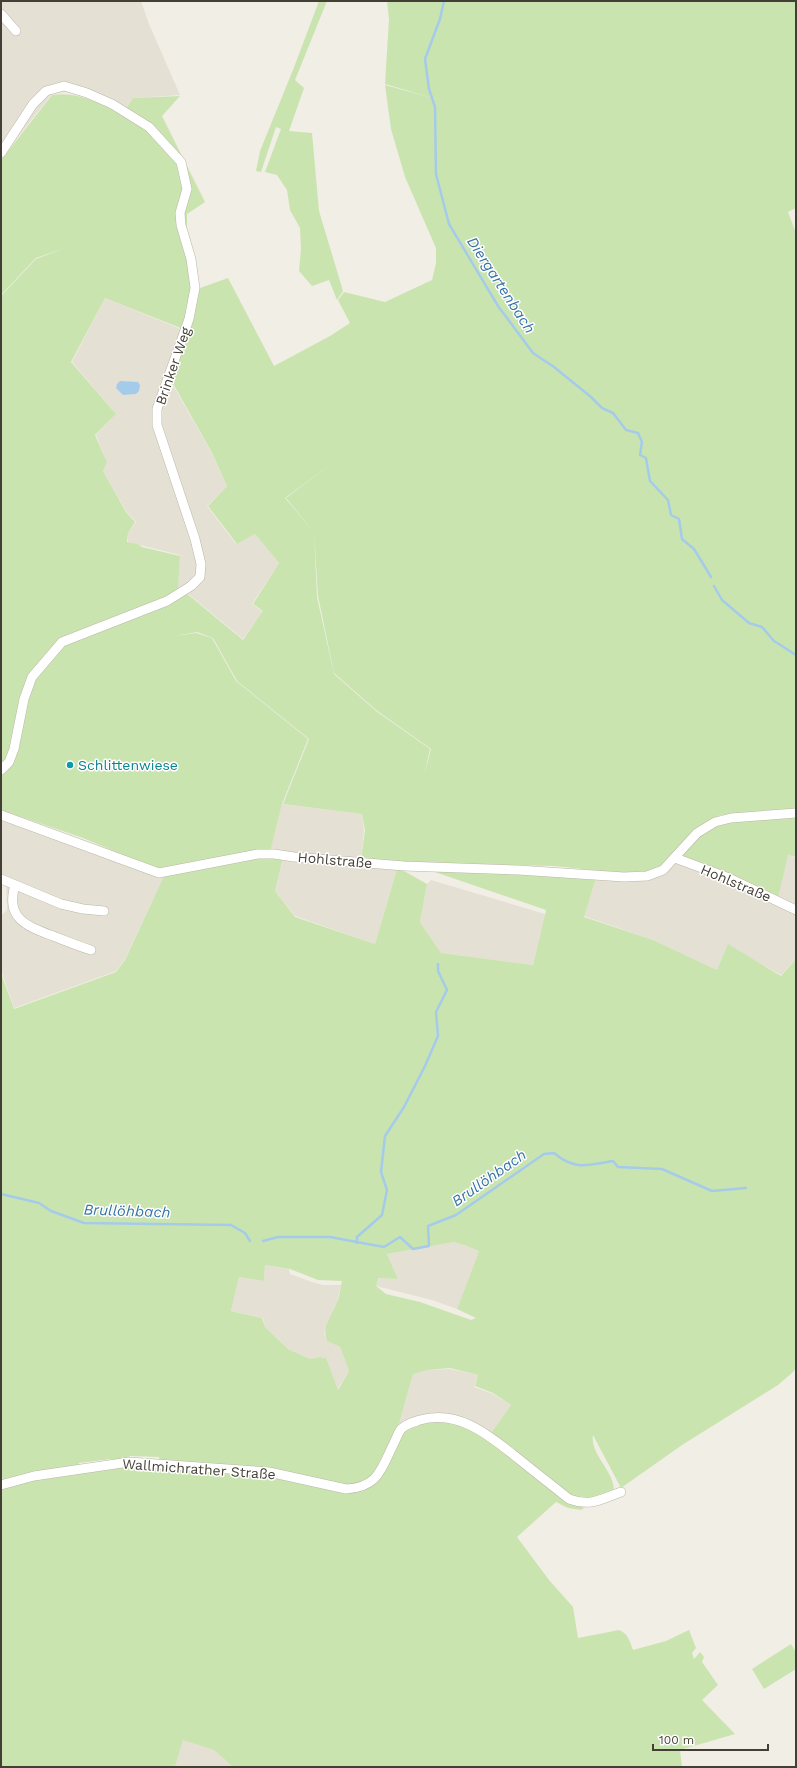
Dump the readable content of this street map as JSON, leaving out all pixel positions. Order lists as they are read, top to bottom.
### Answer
{
  "streets": {
    "street": ["Brinker Weg", "Hohlstraße", "Wallmichrather Straße"]
  },
  "water": ["Diergartenbach", "Brullöhbach"],
  "places": ["Schlittenwiese"],
  "scale_bar": "100 m"
}
